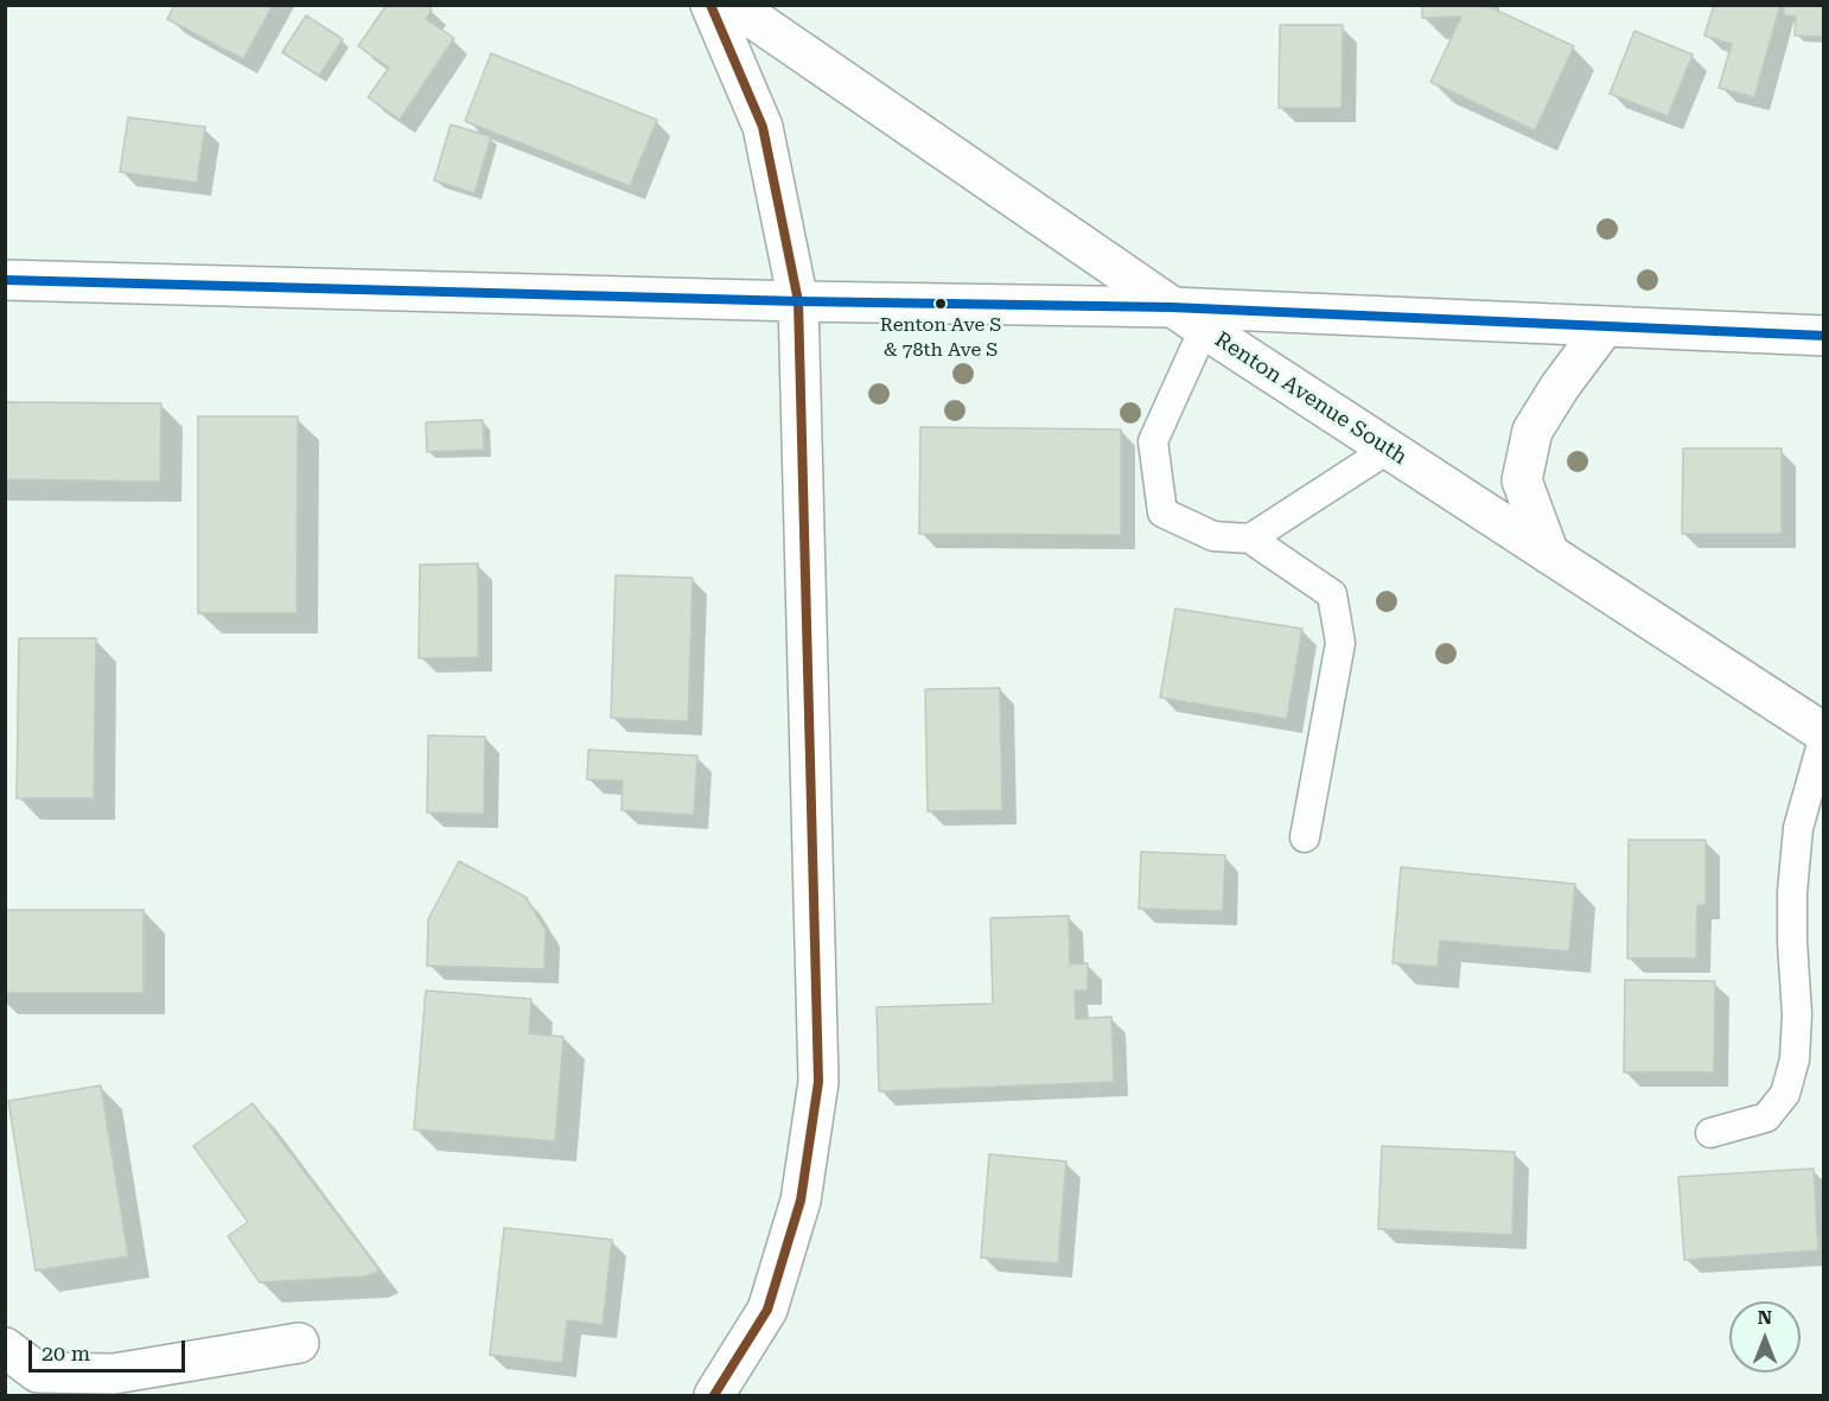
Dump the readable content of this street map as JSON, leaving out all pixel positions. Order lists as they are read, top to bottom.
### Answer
{
  "streets": {
    "street": ["Renton Avenue South"]
  },
  "places": ["Renton Ave S & 78th Ave S"],
  "scale_bar": "20 m",
  "north": "top"
}
